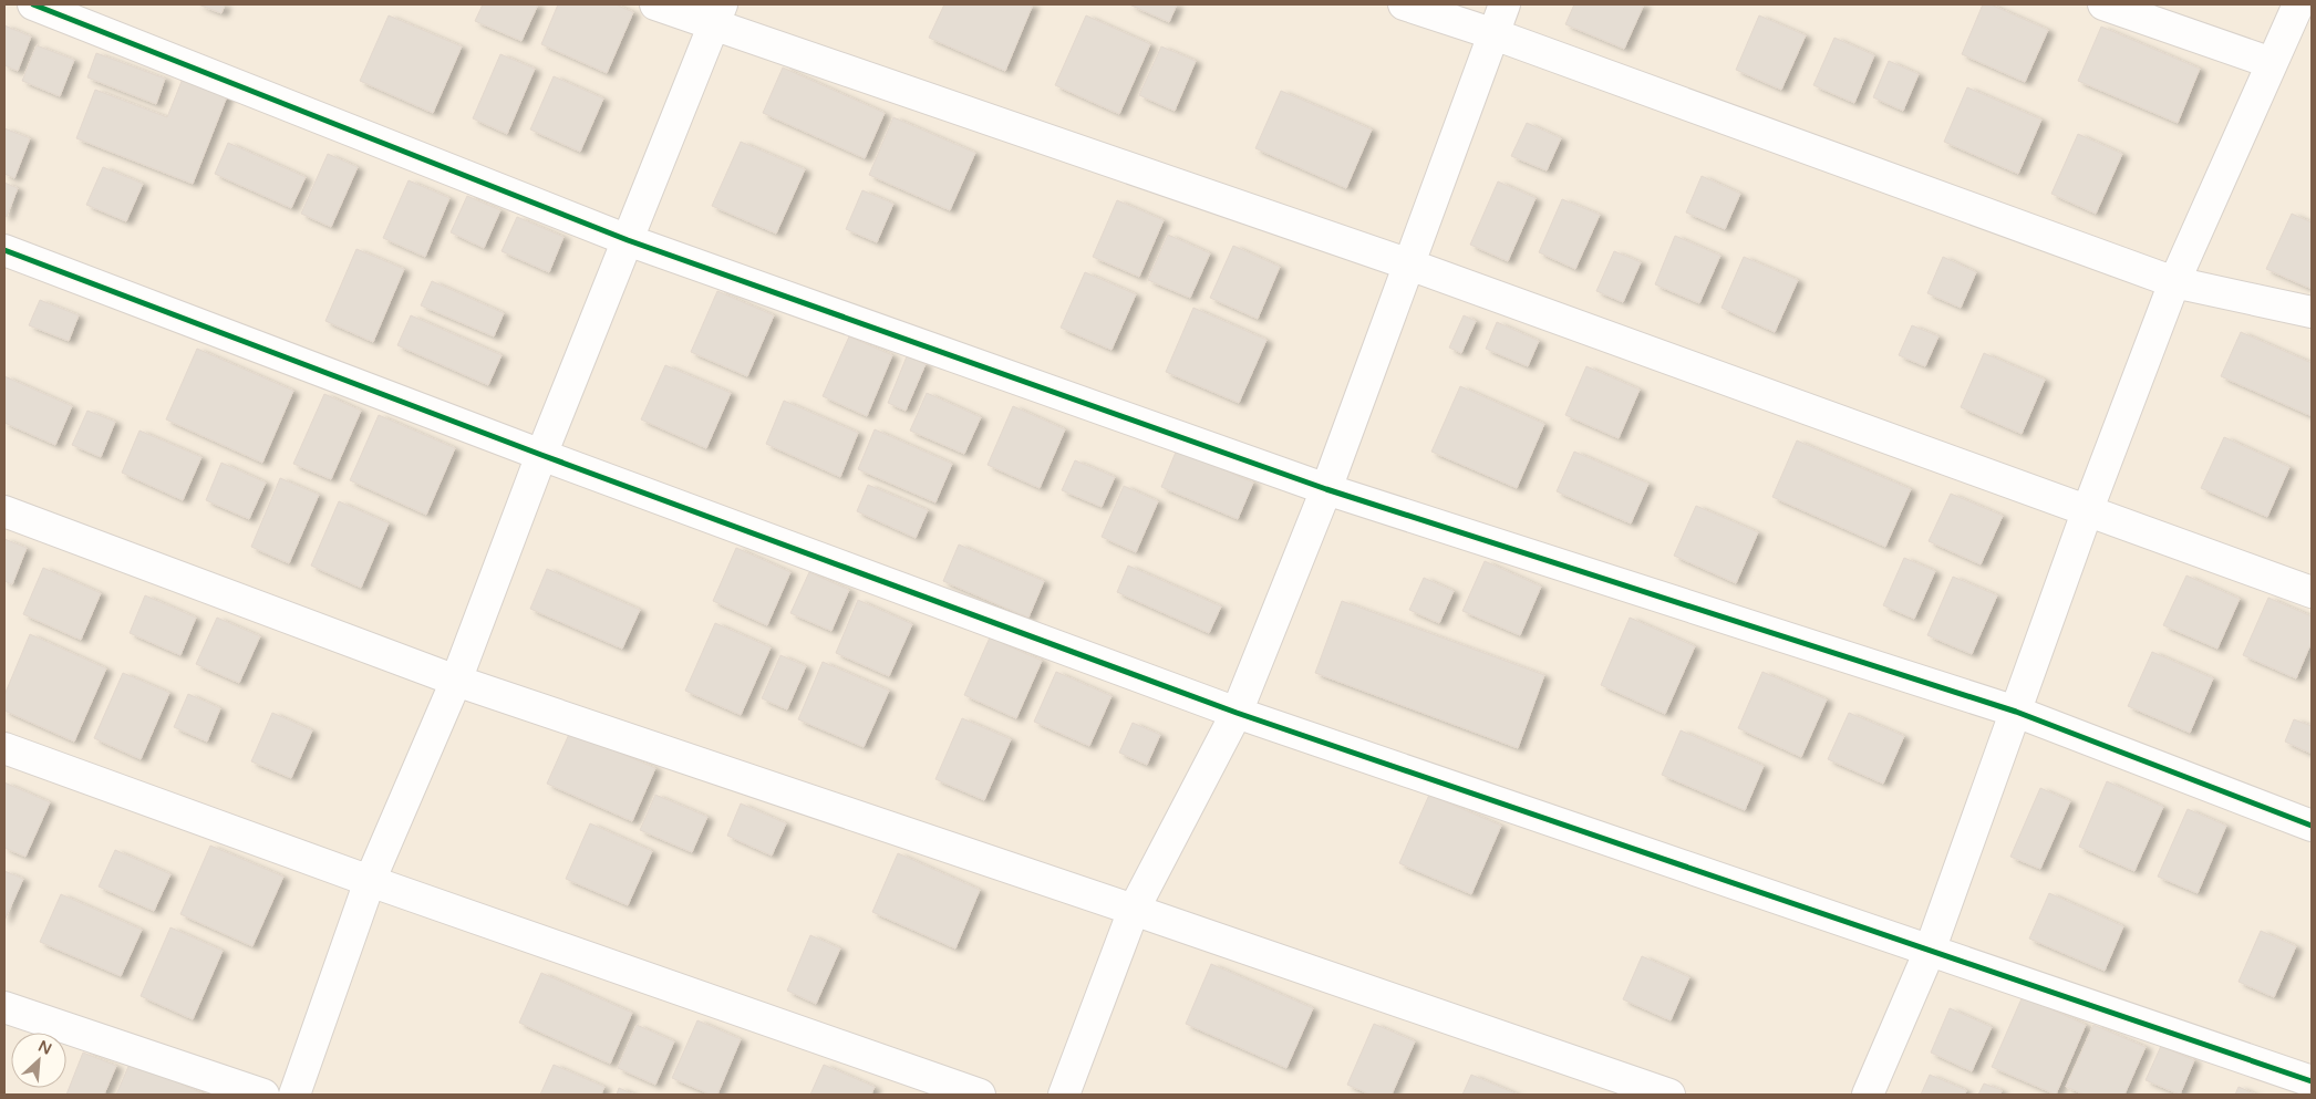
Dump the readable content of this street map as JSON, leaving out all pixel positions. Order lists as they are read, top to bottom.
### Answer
{
  "north": "top right"
}
